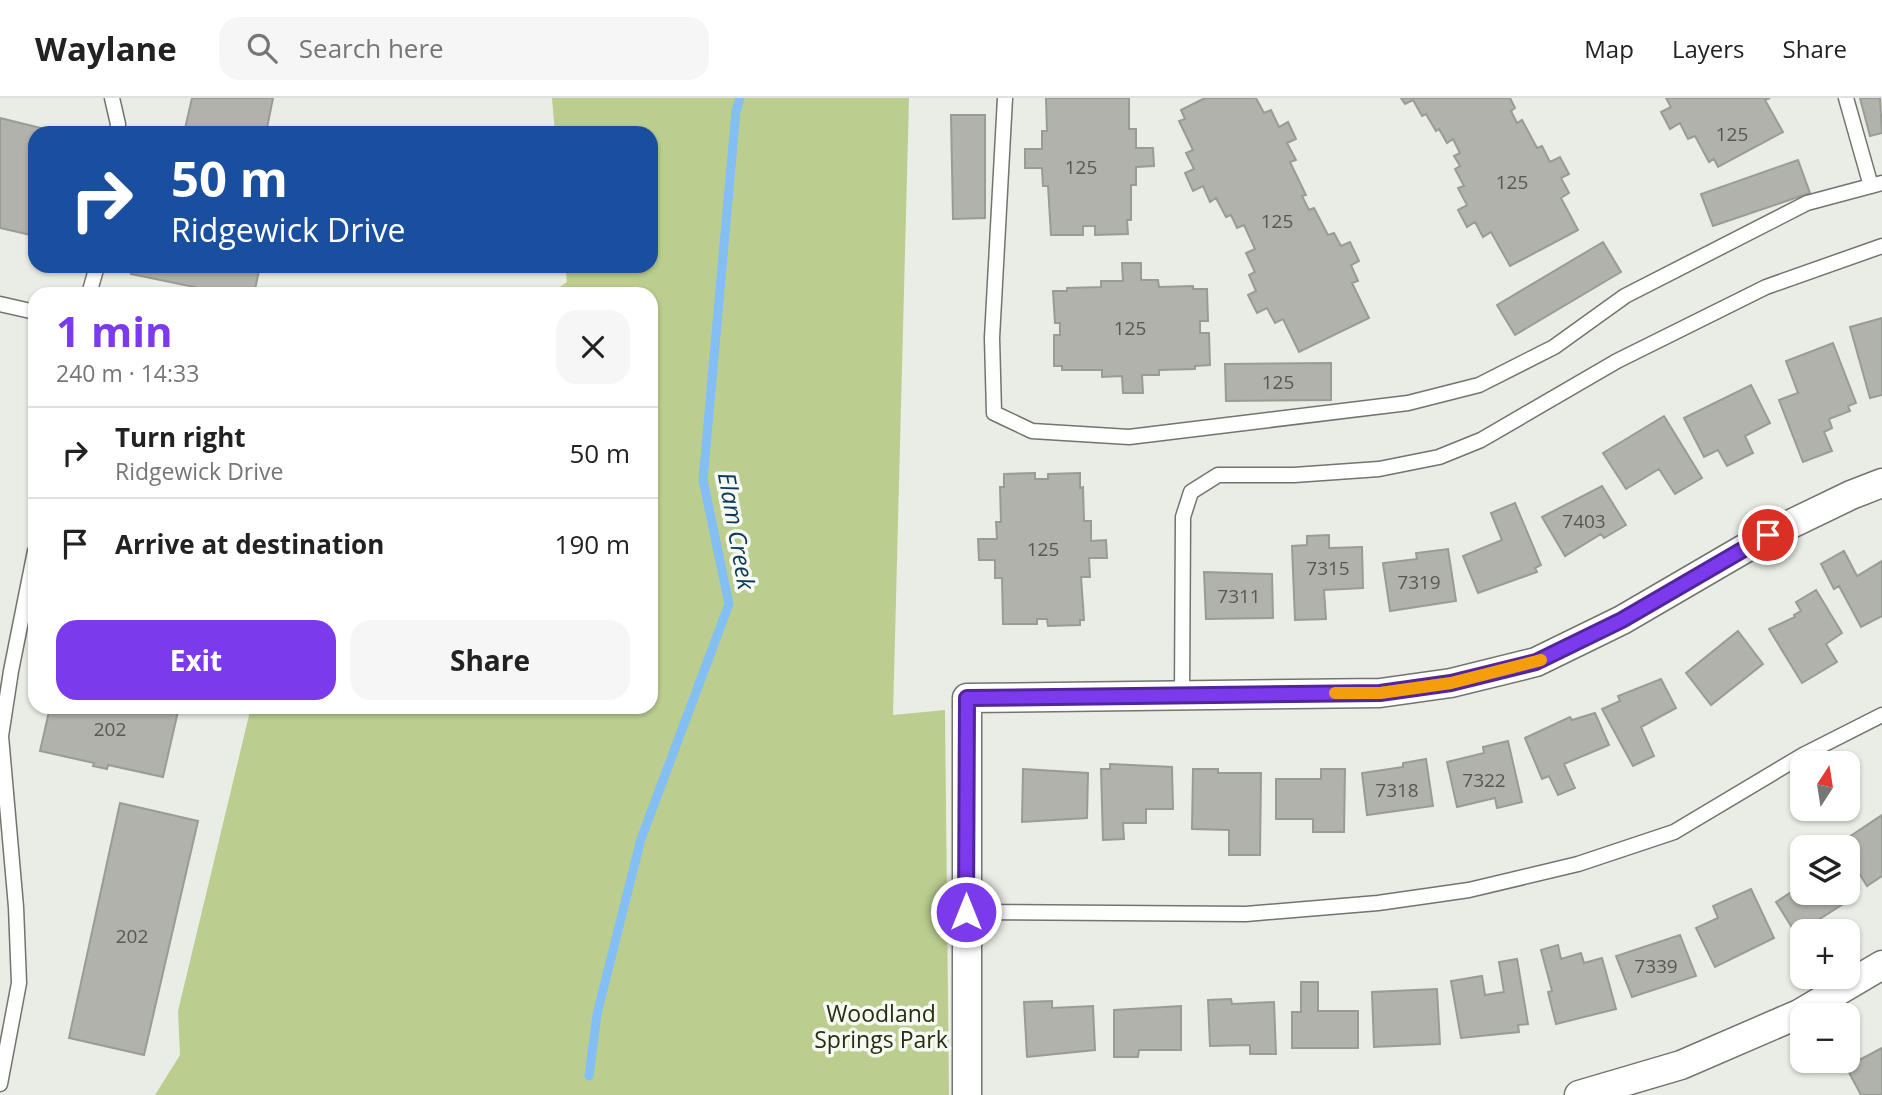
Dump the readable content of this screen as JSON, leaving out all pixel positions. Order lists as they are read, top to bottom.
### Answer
{
  "water": ["Elam Creek"],
  "parks": ["Woodland Springs Park"],
  "house_numbers": [
    "125",
    "125",
    "125",
    "125",
    "125",
    "125",
    "7403",
    "125",
    "7315",
    "7319",
    "7311",
    "202",
    "7322",
    "7318",
    "202",
    "7339"
  ],
  "north": "top",
  "page": {
    "header": "Waylane",
    "search": "Search here",
    "nav": ["Map", "Layers", "Share"],
    "turn": ["50 m", "Ridgewick Drive"],
    "heading": ["1 min", "240 m · 14:33"],
    "list": [
      {
        "name": "Turn right",
        "note": "Ridgewick Drive",
        "value": "50 m"
      },
      {
        "name": "Arrive at destination",
        "value": "190 m"
      }
    ],
    "buttons": ["Exit", "Share"],
    "map_buttons": ["+", "−"]
  }
}
